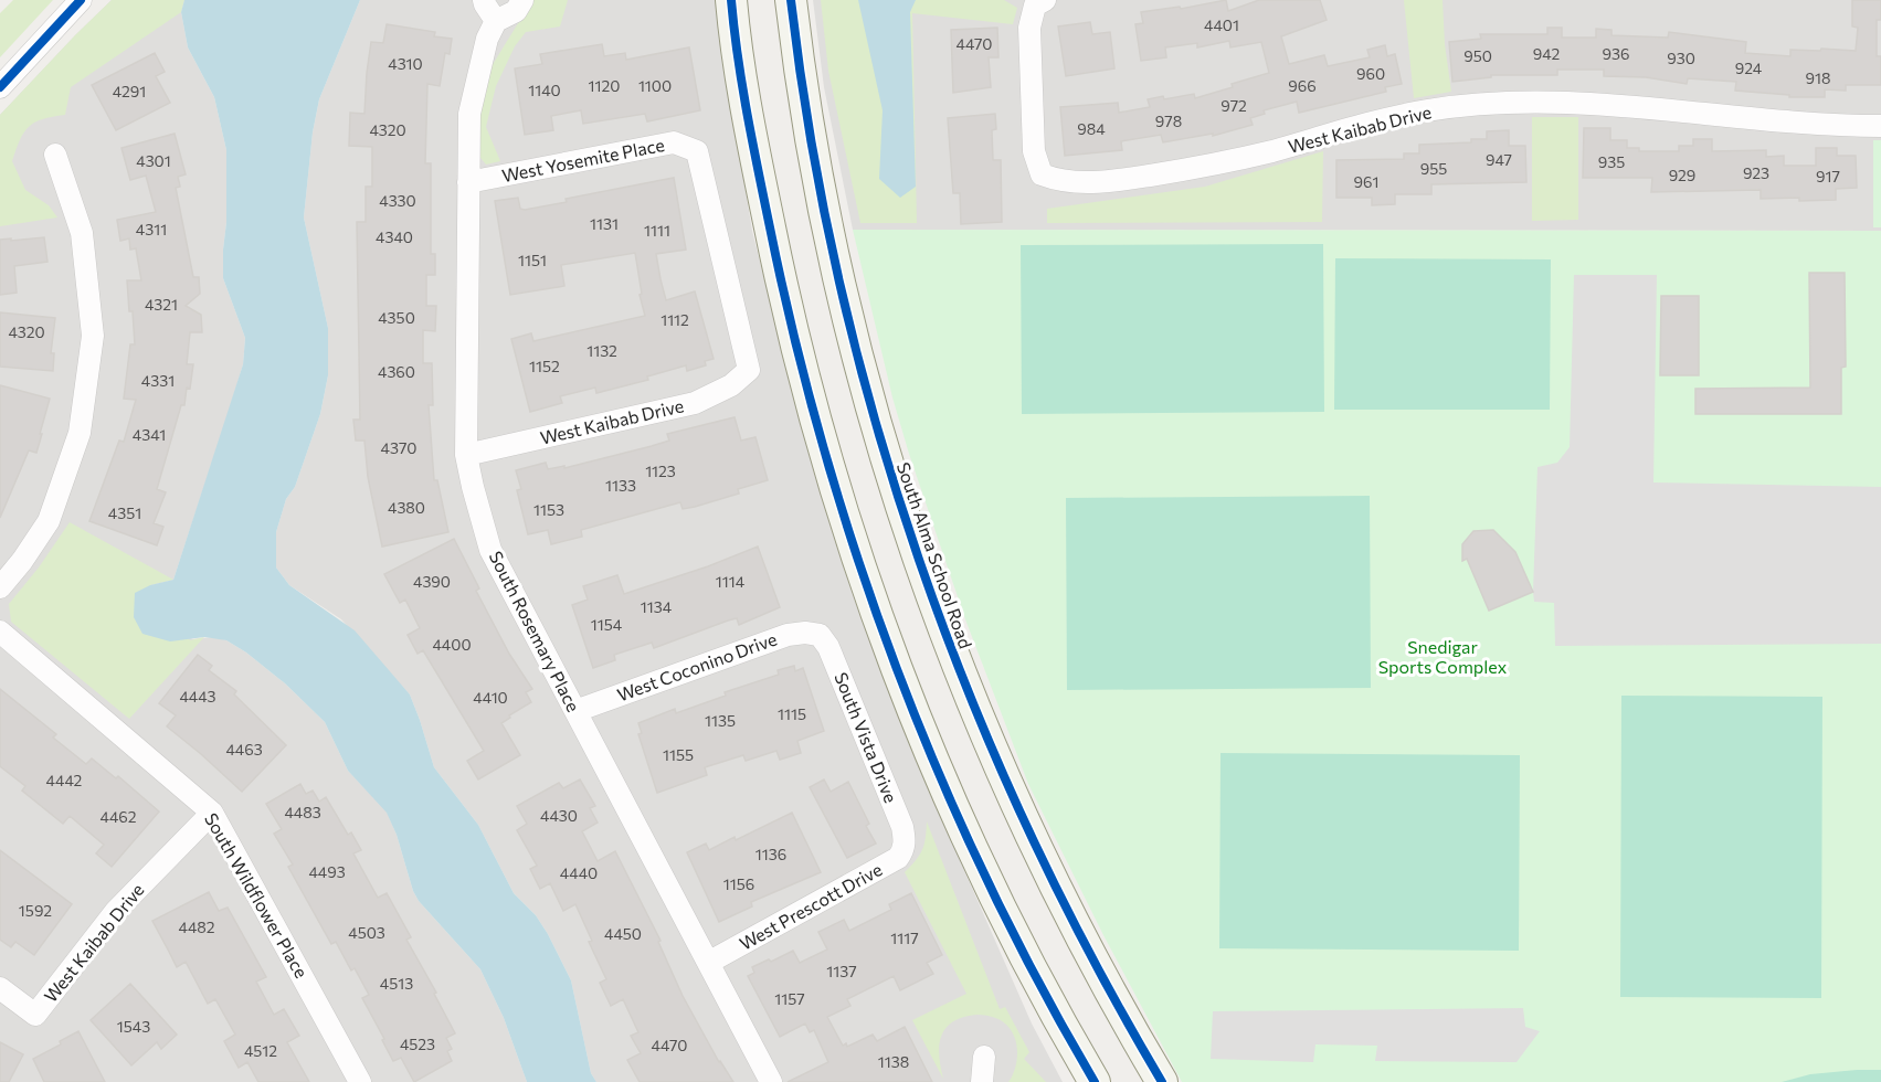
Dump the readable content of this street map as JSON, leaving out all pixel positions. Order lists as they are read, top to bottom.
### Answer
{
  "streets": {
    "main road": ["South Alma School Road"],
    "street": [
      "West Kaibab Drive",
      "West Yosemite Place",
      "South Rosemary Place",
      "West Coconino Drive",
      "South Vista Drive",
      "South Wildflower Place",
      "West Prescott Drive"
    ]
  },
  "crossings": [
    ["West Kaibab Drive", "West Yosemite Place"],
    ["West Kaibab Drive", "South Rosemary Place"],
    ["West Kaibab Drive", "South Wildflower Place"],
    ["West Yosemite Place", "South Rosemary Place"],
    ["South Rosemary Place", "West Coconino Drive"],
    ["South Rosemary Place", "West Prescott Drive"],
    ["West Coconino Drive", "South Vista Drive"],
    ["South Vista Drive", "West Prescott Drive"]
  ],
  "parks": ["Snedigar Sports Complex"],
  "house_numbers": [
    "4401",
    "4470",
    "942",
    "936",
    "950",
    "930",
    "4310",
    "924",
    "960",
    "918",
    "1120",
    "1100",
    "966",
    "1140",
    "4291",
    "972",
    "978",
    "984",
    "4320",
    "947",
    "4301",
    "935",
    "955",
    "923",
    "929",
    "917",
    "961",
    "4330",
    "1131",
    "4311",
    "1111",
    "4340",
    "1151",
    "4321",
    "4350",
    "1112",
    "4320",
    "1132",
    "1152",
    "4360",
    "4331",
    "4341",
    "4370",
    "1123",
    "1133",
    "4380",
    "1153",
    "4351",
    "4390",
    "1114",
    "1134",
    "1154",
    "4400",
    "4443",
    "4410",
    "1115",
    "1135",
    "4463",
    "1155",
    "4442",
    "4483",
    "4430",
    "4462",
    "1136",
    "4493",
    "4440",
    "1156",
    "1592",
    "4482",
    "4503",
    "4450",
    "1117",
    "1137",
    "4513",
    "1157",
    "1543",
    "4523",
    "4470",
    "4512",
    "1138"
  ]
}
